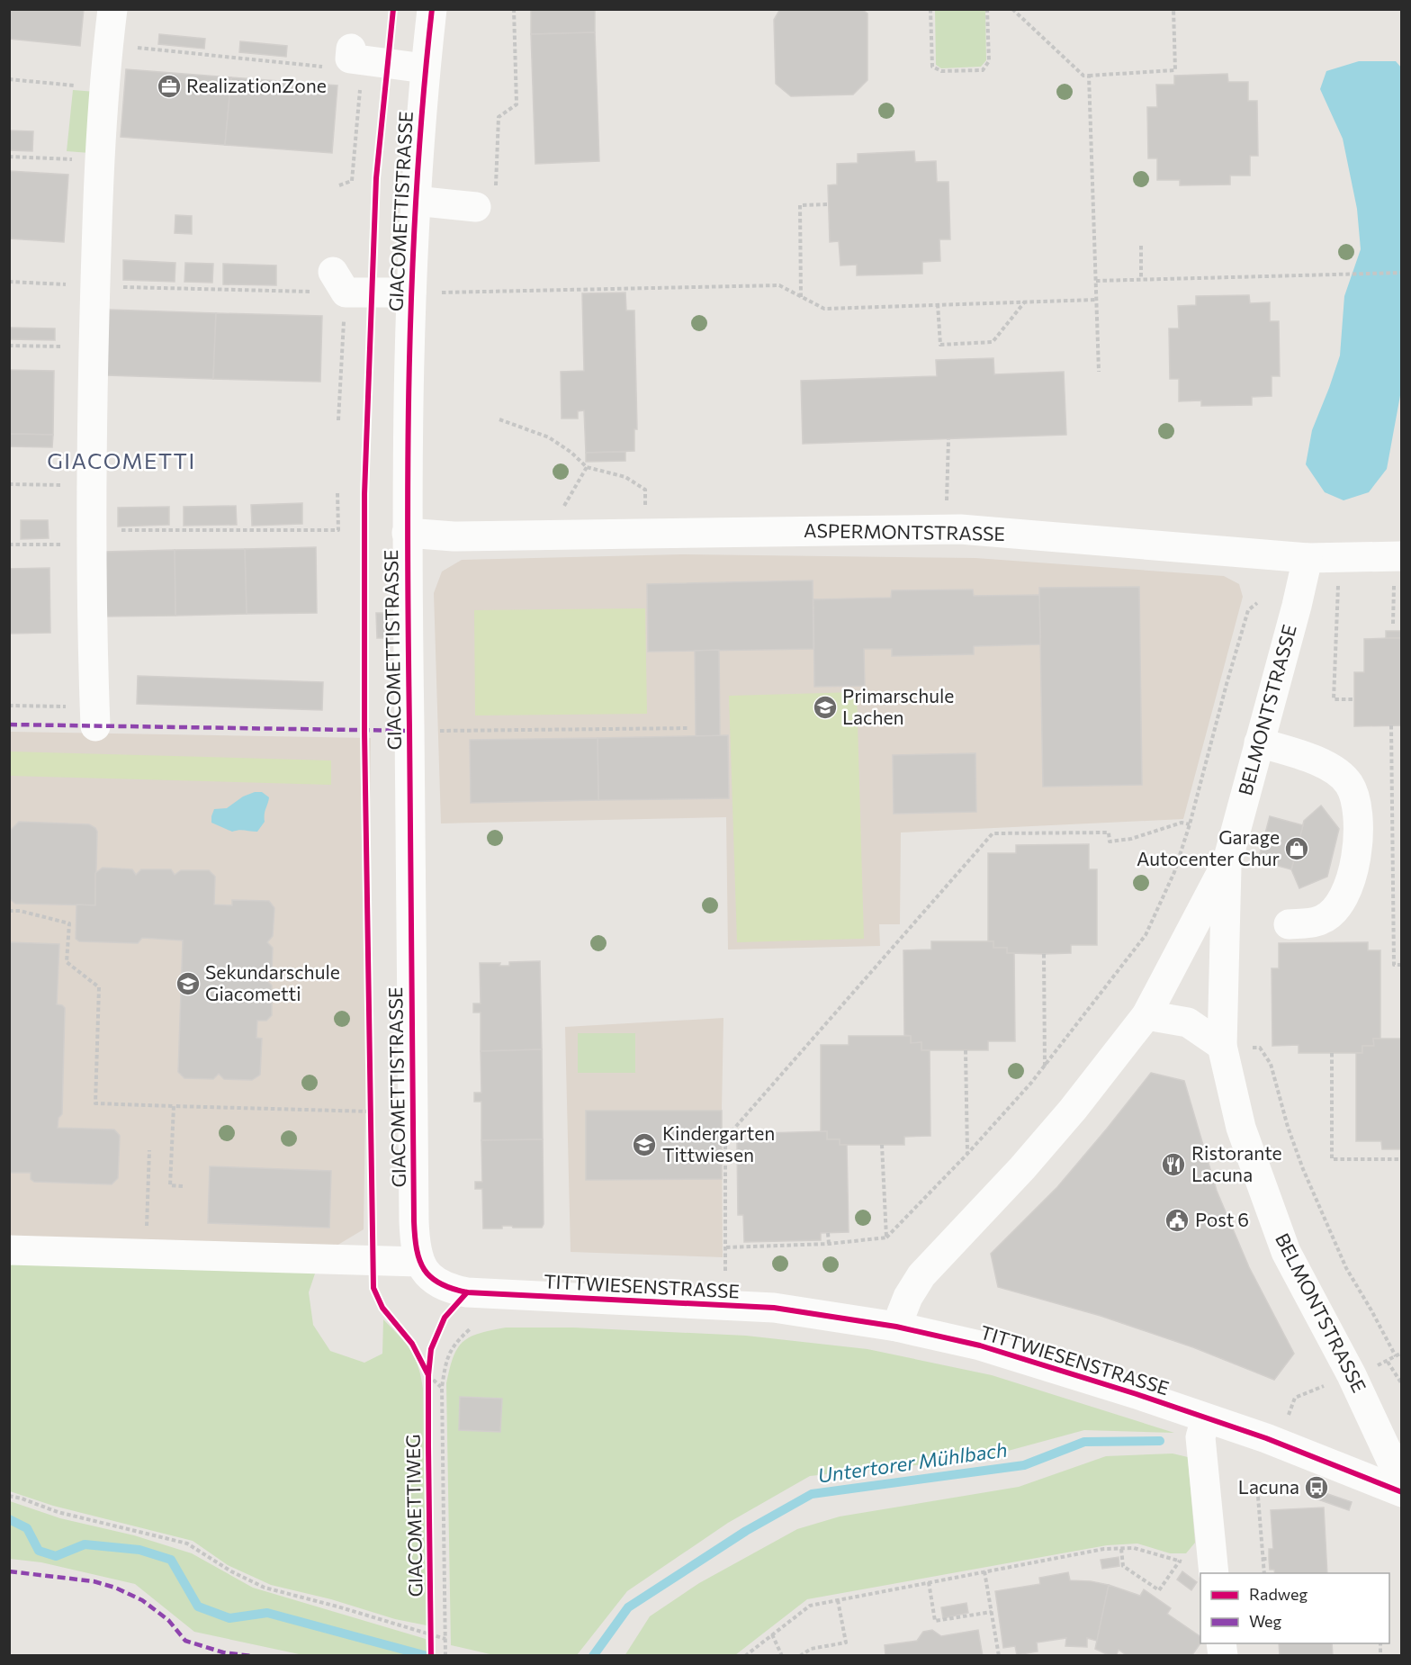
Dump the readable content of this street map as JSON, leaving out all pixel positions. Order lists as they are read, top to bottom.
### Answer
{
  "streets": {
    "street": [
      "GIACOMETTISTRASSE",
      "ASPERMONTSTRASSE",
      "BELMONTSTRASSE",
      "TITTWIESENSTRASSE"
    ],
    "cycle path": ["GIACOMETTIWEG"]
  },
  "crossings": [
    ["GIACOMETTISTRASSE", "ASPERMONTSTRASSE"],
    ["GIACOMETTISTRASSE", "TITTWIESENSTRASSE"],
    ["ASPERMONTSTRASSE", "BELMONTSTRASSE"],
    ["BELMONTSTRASSE", "TITTWIESENSTRASSE"]
  ],
  "districts": ["GIACOMETTI"],
  "water": ["Untertorer Mühlbach"],
  "places": {
    "office": ["RealizationZone"],
    "school or university": ["Primarschule Lachen", "Sekundarschule Giacometti", "Kindergarten Tittwiesen"],
    "shop": ["Garage Autocenter Chur"],
    "restaurant": ["Ristorante Lacuna"],
    "public building": ["Post 6"],
    "bus stop": ["Lacuna"]
  },
  "legend": ["Radweg", "Weg"]
}
